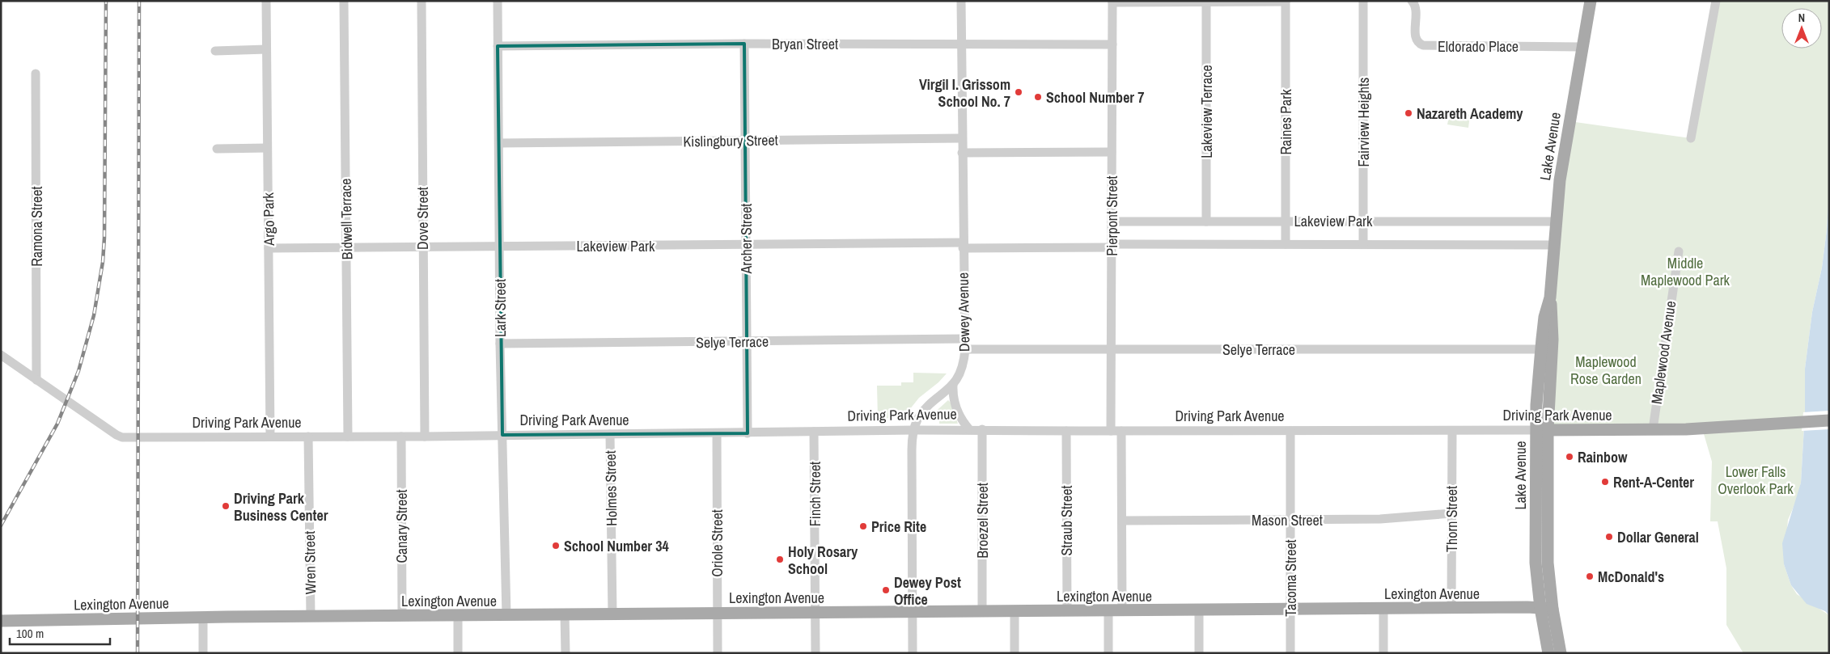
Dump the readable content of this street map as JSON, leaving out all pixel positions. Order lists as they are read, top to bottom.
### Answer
{
  "streets": {
    "main road": ["Lake Avenue", "Driving Park Avenue", "Lexington Avenue"],
    "street": [
      "Bryan Street",
      "Eldorado Place",
      "Lakeview Terrace",
      "Raines Park",
      "Fairview Heights",
      "Kislingbury Street",
      "Pierpont Street",
      "Dove Street",
      "Argo Park",
      "Bidwell Terrace",
      "Lakeview Park",
      "Ramona Street",
      "Archer Street",
      "Lark Street",
      "Dewey Avenue",
      "Selye Terrace",
      "Maplewood Avenue",
      "Holmes Street",
      "Finch Street",
      "Thorn Street",
      "Mason Street",
      "Broezel Street",
      "Straub Street",
      "Canary Street",
      "Oriole Street",
      "Wren Street",
      "Tacoma Street"
    ]
  },
  "crossings": [
    ["Bryan Street", "Pierpont Street"],
    ["Bryan Street", "Archer Street"],
    ["Bryan Street", "Lark Street"],
    ["Bryan Street", "Dewey Avenue"],
    ["Eldorado Place", "Lake Avenue"],
    ["Lakeview Terrace", "Lakeview Park"],
    ["Raines Park", "Lakeview Park"],
    ["Fairview Heights", "Lakeview Park"],
    ["Kislingbury Street", "Archer Street"],
    ["Kislingbury Street", "Lark Street"],
    ["Kislingbury Street", "Dewey Avenue"],
    ["Lake Avenue", "Lakeview Park"],
    ["Lake Avenue", "Selye Terrace"],
    ["Lake Avenue", "Driving Park Avenue"],
    ["Lake Avenue", "Lexington Avenue"],
    ["Pierpont Street", "Lakeview Park"],
    ["Pierpont Street", "Selye Terrace"],
    ["Pierpont Street", "Driving Park Avenue"],
    ["Dove Street", "Lakeview Park"],
    ["Dove Street", "Driving Park Avenue"],
    ["Argo Park", "Lakeview Park"],
    ["Argo Park", "Driving Park Avenue"],
    ["Bidwell Terrace", "Lakeview Park"],
    ["Bidwell Terrace", "Driving Park Avenue"],
    ["Lakeview Park", "Archer Street"],
    ["Lakeview Park", "Lark Street"],
    ["Lakeview Park", "Dewey Avenue"],
    ["Ramona Street", "Driving Park Avenue"],
    ["Archer Street", "Selye Terrace"],
    ["Archer Street", "Driving Park Avenue"],
    ["Lark Street", "Selye Terrace"],
    ["Lark Street", "Driving Park Avenue"],
    ["Lark Street", "Lexington Avenue"],
    ["Dewey Avenue", "Selye Terrace"],
    ["Dewey Avenue", "Driving Park Avenue"],
    ["Dewey Avenue", "Lexington Avenue"],
    ["Maplewood Avenue", "Driving Park Avenue"],
    ["Driving Park Avenue", "Holmes Street"],
    ["Driving Park Avenue", "Finch Street"],
    ["Driving Park Avenue", "Thorn Street"],
    ["Driving Park Avenue", "Broezel Street"],
    ["Driving Park Avenue", "Straub Street"],
    ["Driving Park Avenue", "Canary Street"],
    ["Driving Park Avenue", "Oriole Street"],
    ["Driving Park Avenue", "Wren Street"],
    ["Driving Park Avenue", "Tacoma Street"],
    ["Holmes Street", "Lexington Avenue"],
    ["Finch Street", "Lexington Avenue"],
    ["Thorn Street", "Mason Street"],
    ["Thorn Street", "Lexington Avenue"],
    ["Mason Street", "Tacoma Street"],
    ["Broezel Street", "Lexington Avenue"],
    ["Straub Street", "Lexington Avenue"],
    ["Canary Street", "Lexington Avenue"],
    ["Oriole Street", "Lexington Avenue"],
    ["Wren Street", "Lexington Avenue"],
    ["Tacoma Street", "Lexington Avenue"]
  ],
  "parks": ["Middle Maplewood Park", "Maplewood Rose Garden", "Lower Falls Overlook Park"],
  "places": [
    "Virgil I. Grissom School No. 7",
    "School Number 7",
    "Nazareth Academy",
    "Rainbow",
    "Rent-A-Center",
    "Driving Park Business Center",
    "Price Rite",
    "Dollar General",
    "School Number 34",
    "Holy Rosary School",
    "McDonald's",
    "Dewey Post Office"
  ],
  "scale_bar": "100 m",
  "north": "top"
}
